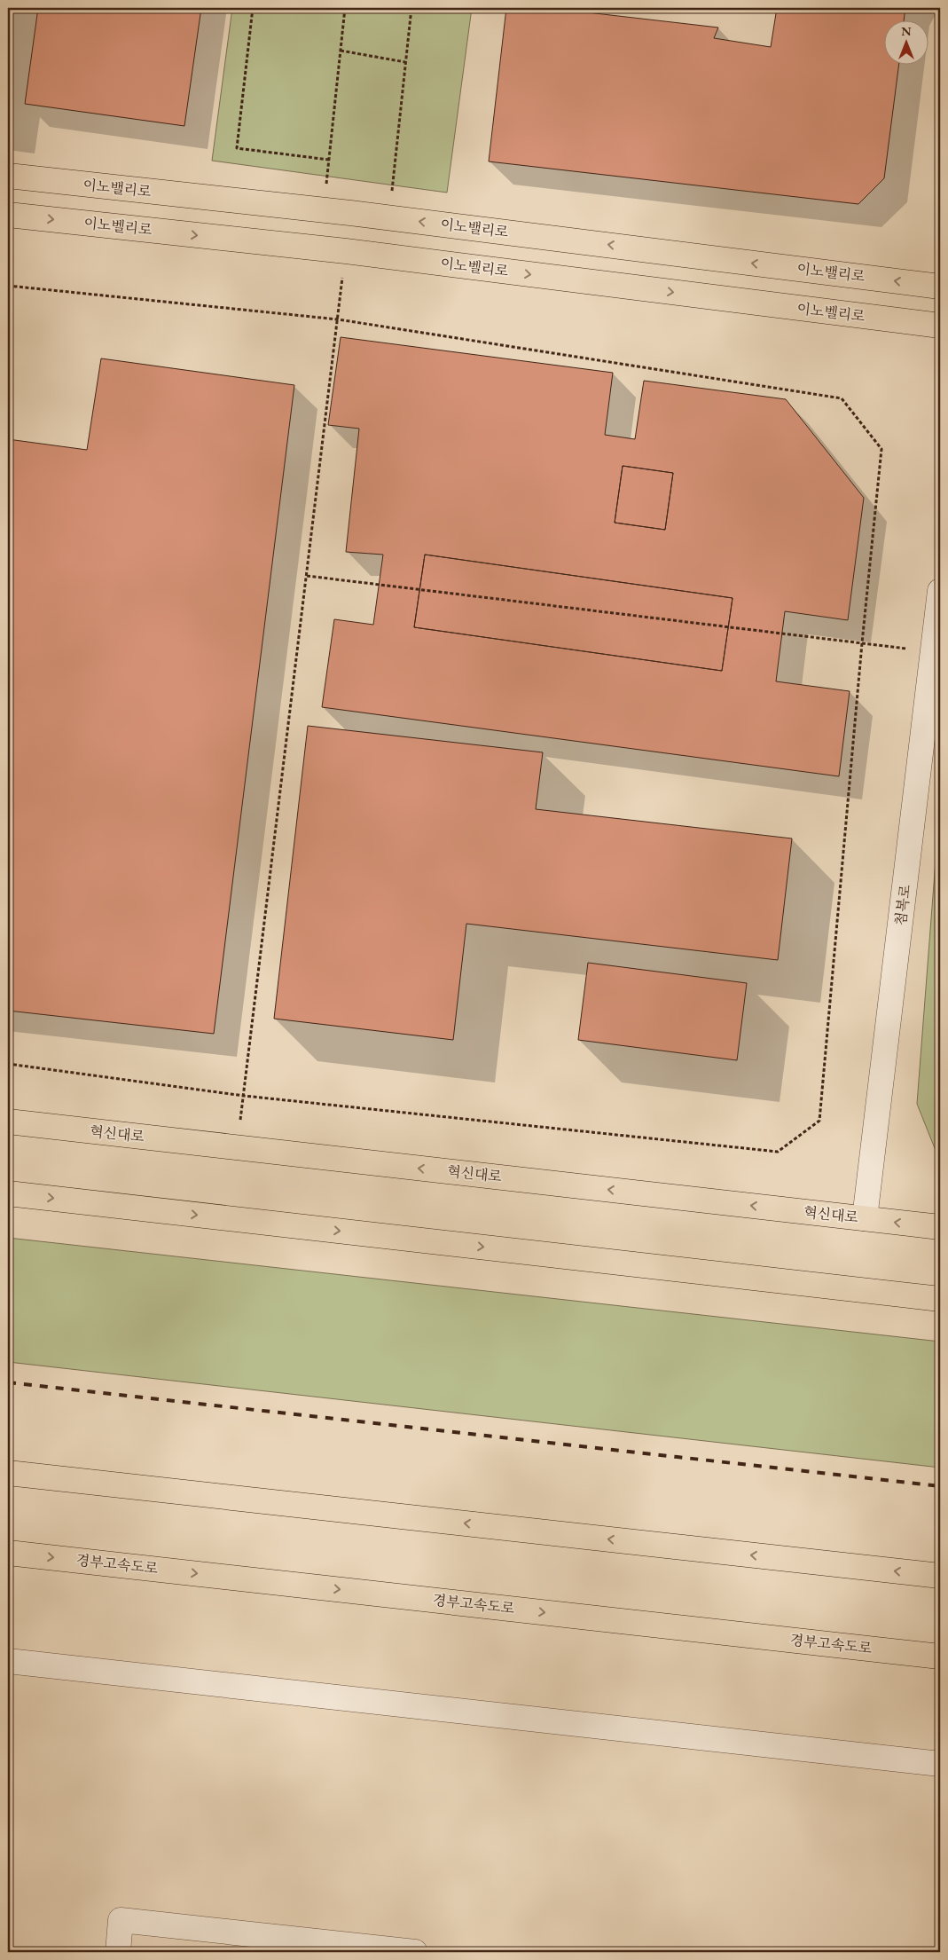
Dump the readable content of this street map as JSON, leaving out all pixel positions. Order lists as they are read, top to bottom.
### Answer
{
  "streets": {
    "main road": [
      "이노밸리로",
      "이노벨리로",
      "혁신대로",
      "경부고속도로"
    ],
    "street": ["첨복로"]
  },
  "crossings": [
    ["첨복로", "혁신대로"]
  ],
  "one_way": ["이노밸리로", "이노벨리로"],
  "north": "top"
}
